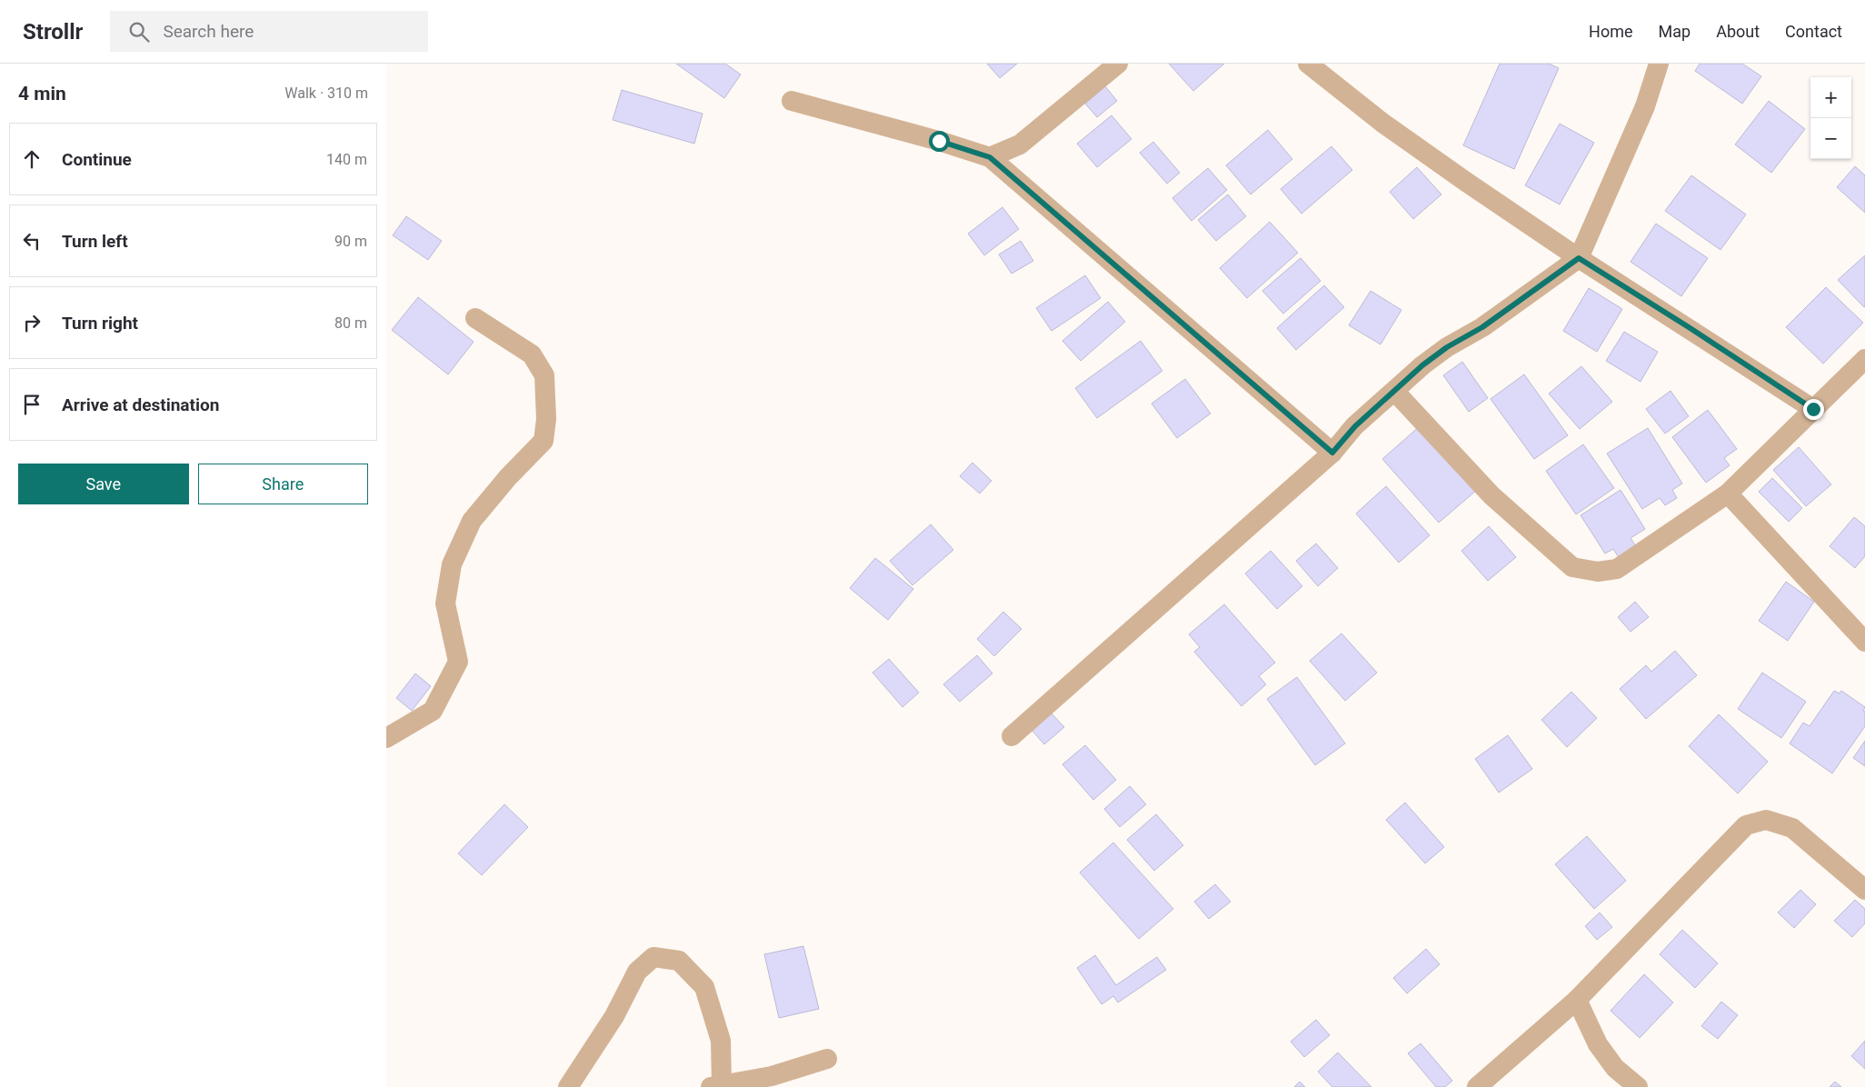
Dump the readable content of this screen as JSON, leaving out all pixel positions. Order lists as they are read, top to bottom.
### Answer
{
  "page": {
    "header": "Strollr",
    "search": "Search here",
    "nav": [
      "Home",
      "Map",
      "About",
      "Contact"
    ],
    "heading": ["4 min", "Walk · 310 m"],
    "map_buttons": ["+", "−"],
    "list": [
      ["Continue", "140 m"],
      ["Turn left", "90 m"],
      ["Turn right", "80 m"],
      "Arrive at destination"
    ],
    "buttons": ["Save", "Share"]
  }
}
